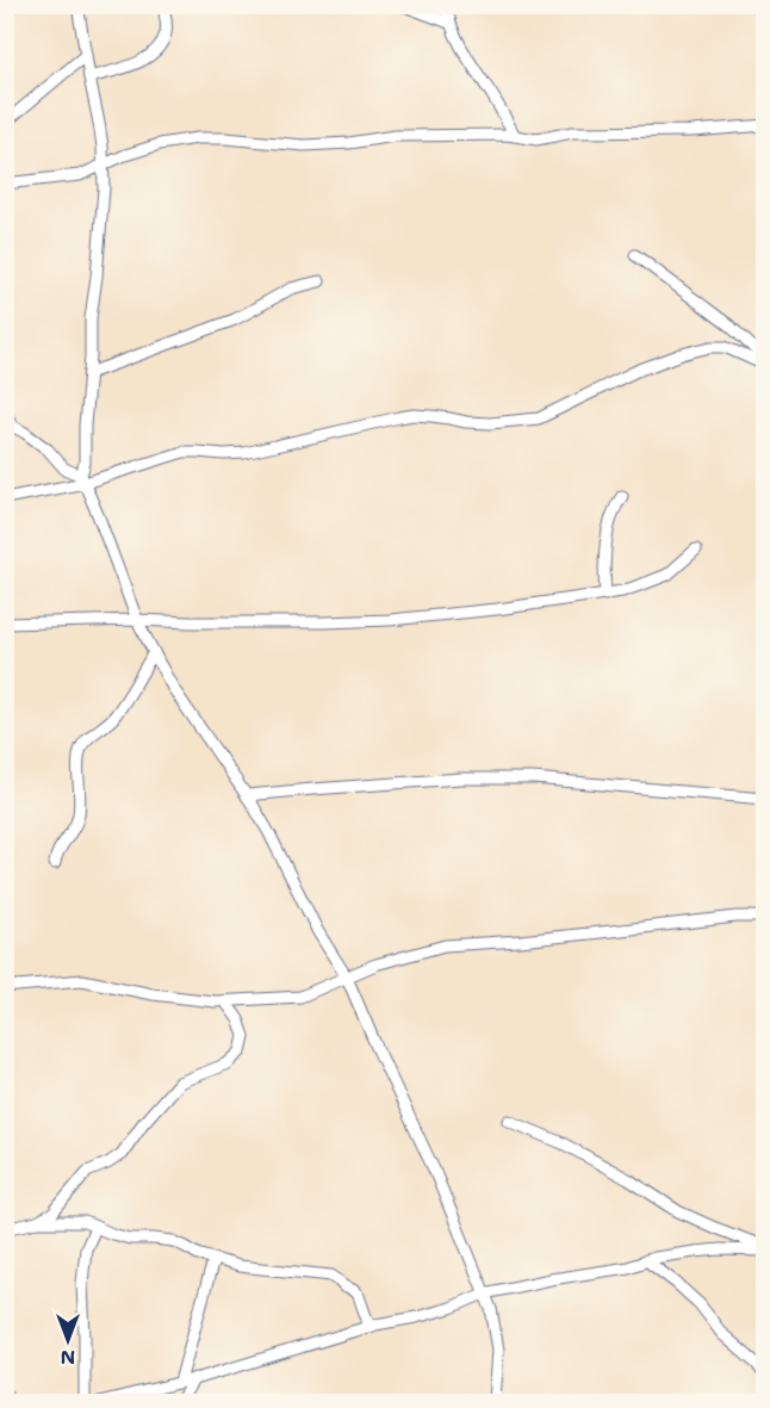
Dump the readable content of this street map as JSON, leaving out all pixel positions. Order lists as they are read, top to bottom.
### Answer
{
  "north": "bottom"
}
